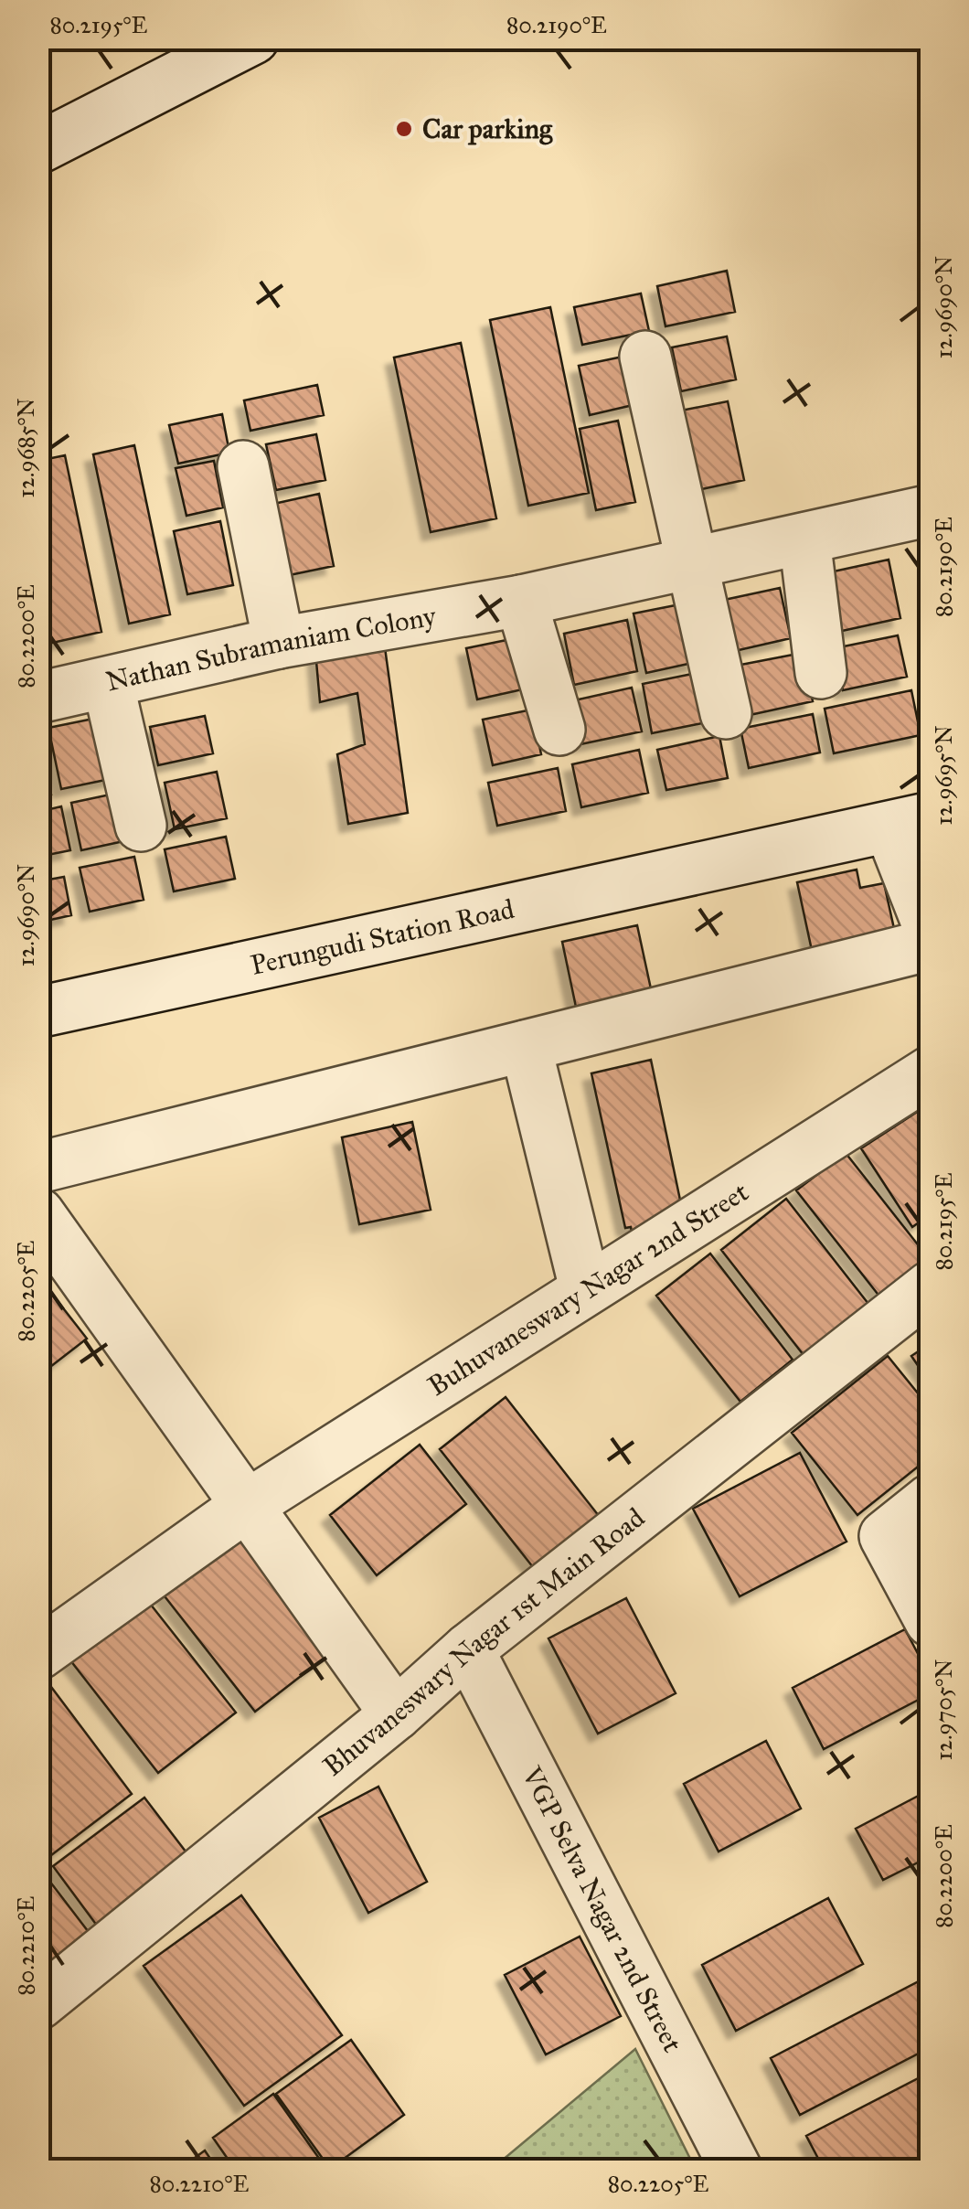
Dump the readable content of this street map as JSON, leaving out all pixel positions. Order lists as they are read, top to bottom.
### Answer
{
  "streets": {
    "street": [
      "Nathan Subramaniam Colony",
      "Perungudi Station Road",
      "Buhuvaneswary Nagar 2nd Street",
      "Bhuvaneswary Nagar 1st Main Road",
      "VGP Selva Nagar 2nd Street"
    ]
  },
  "crossings": [
    ["Bhuvaneswary Nagar 1st Main Road", "VGP Selva Nagar 2nd Street"]
  ],
  "places": ["Car parking"],
  "coordinates": [
    "80.2195°E",
    "80.2190°E",
    "12.9690°N",
    "12.9685°N",
    "80.2200°E",
    "12.9695°N",
    "80.2205°E",
    "12.9705°N",
    "80.2210°E"
  ]
}
